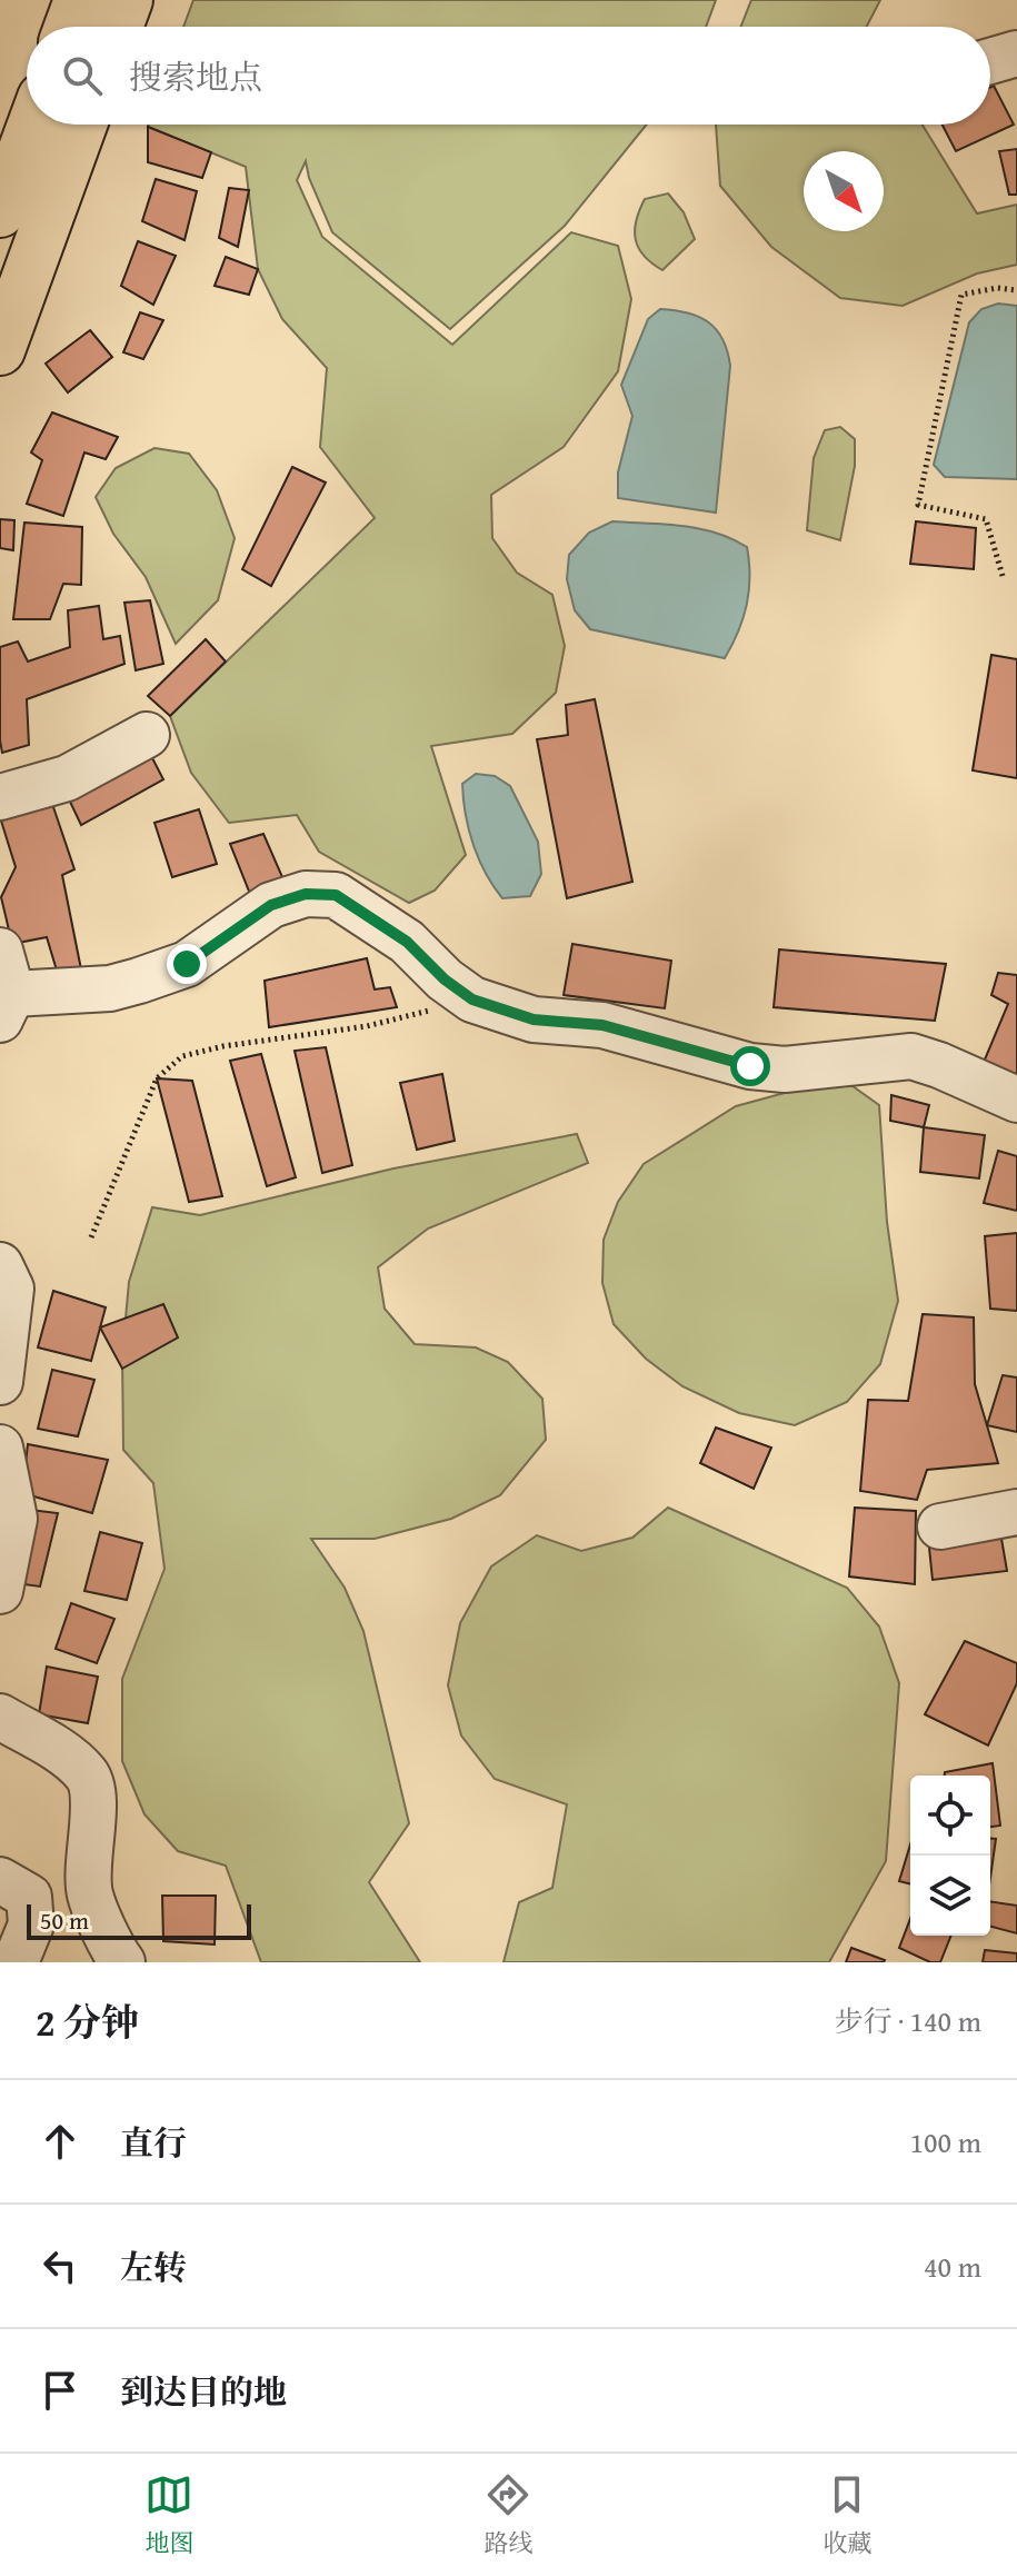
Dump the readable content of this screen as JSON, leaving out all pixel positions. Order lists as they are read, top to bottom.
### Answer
{
  "scale_bar": "50 m",
  "north": "bottom right",
  "page": {
    "search": "搜索地点",
    "scale": "50 m",
    "heading": ["2 分钟", "步行 · 140 m"],
    "list": [
      ["直行", "100 m"],
      ["左转", "40 m"],
      "到达目的地"
    ],
    "nav": ["地图", "路线", "收藏"]
  }
}
